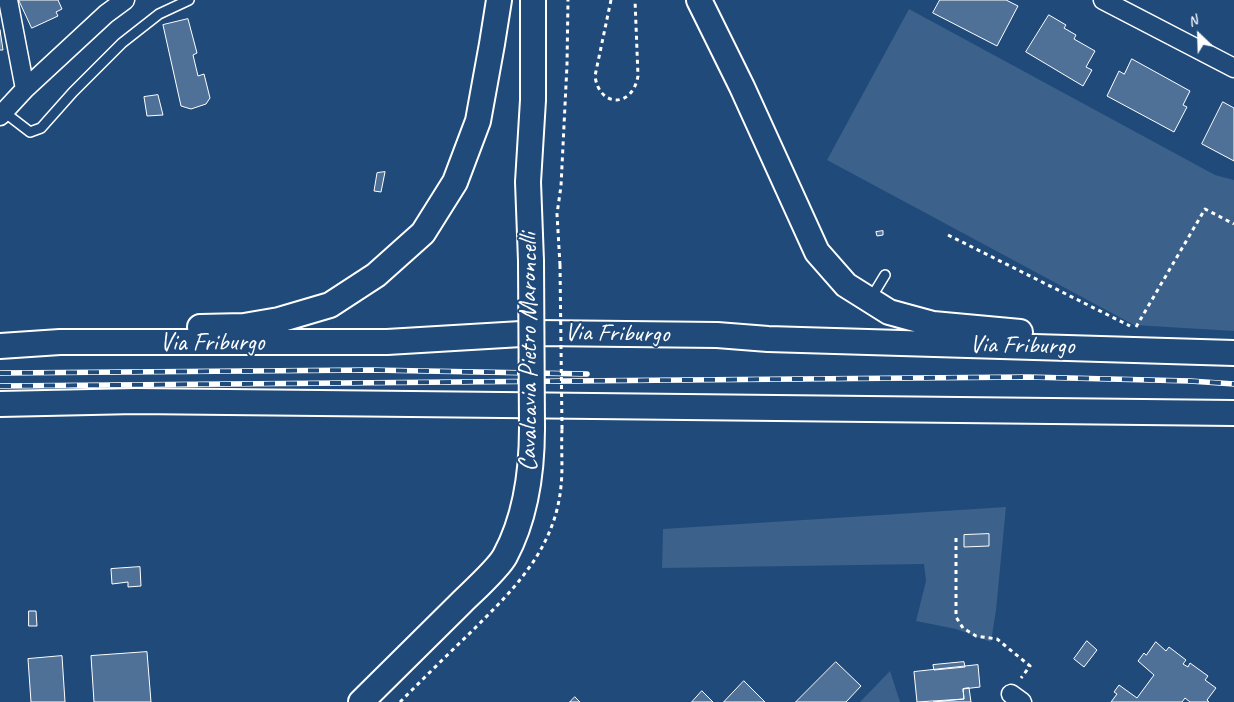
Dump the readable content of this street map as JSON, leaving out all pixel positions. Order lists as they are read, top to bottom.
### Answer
{
  "streets": {
    "street": ["Via Friburgo", "Cavalcavia Pietro Maroncelli"]
  },
  "north": "top left"
}
